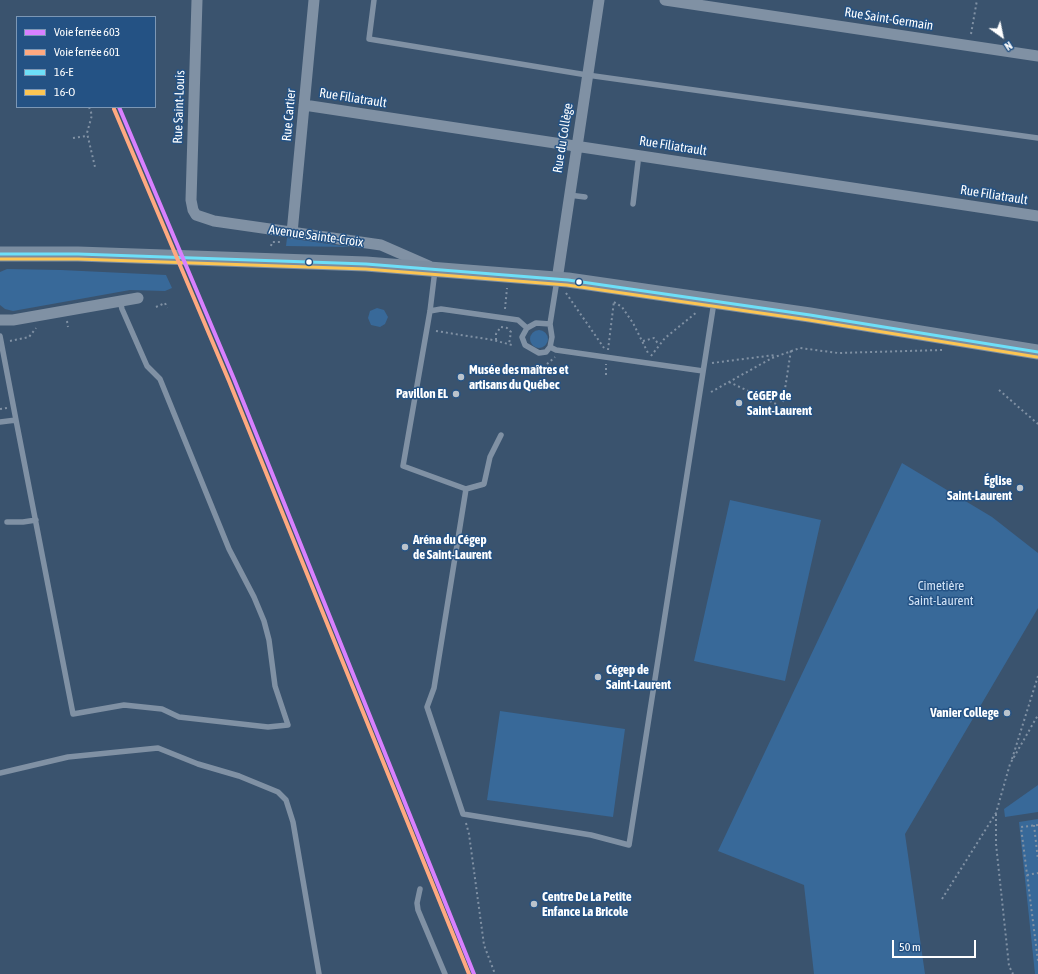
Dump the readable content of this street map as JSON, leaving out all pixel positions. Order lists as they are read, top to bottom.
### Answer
{
  "streets": {
    "main road": ["Avenue Sainte-Croix"],
    "street": [
      "Rue Saint-Germain",
      "Rue Filiatrault",
      "Rue Saint-Louis",
      "Rue Cartier",
      "Rue du Collège"
    ]
  },
  "crossings": [
    ["Rue Filiatrault", "Rue Cartier"],
    ["Rue Filiatrault", "Rue du Collège"],
    ["Rue Saint-Louis", "Avenue Sainte-Croix"],
    ["Rue Cartier", "Avenue Sainte-Croix"],
    ["Rue du Collège", "Avenue Sainte-Croix"]
  ],
  "parks": ["Cimetière Saint-Laurent"],
  "places": [
    "Musée des maîtres et artisans du Québec",
    "Pavillon EL",
    "CéGEP de Saint-Laurent",
    "Église Saint-Laurent",
    "Aréna du Cégep de Saint-Laurent",
    "Cégep de Saint-Laurent",
    "Vanier College",
    "Centre De La Petite Enfance La Bricole"
  ],
  "lines": [
    "rail line 603",
    "rail line 601",
    "transit line 16-E",
    "transit line 16-O"
  ],
  "legend": [
    "Voie ferrée 603",
    "Voie ferrée 601",
    "16-E",
    "16-O"
  ],
  "scale_bar": "50 m",
  "north": "bottom right"
}
